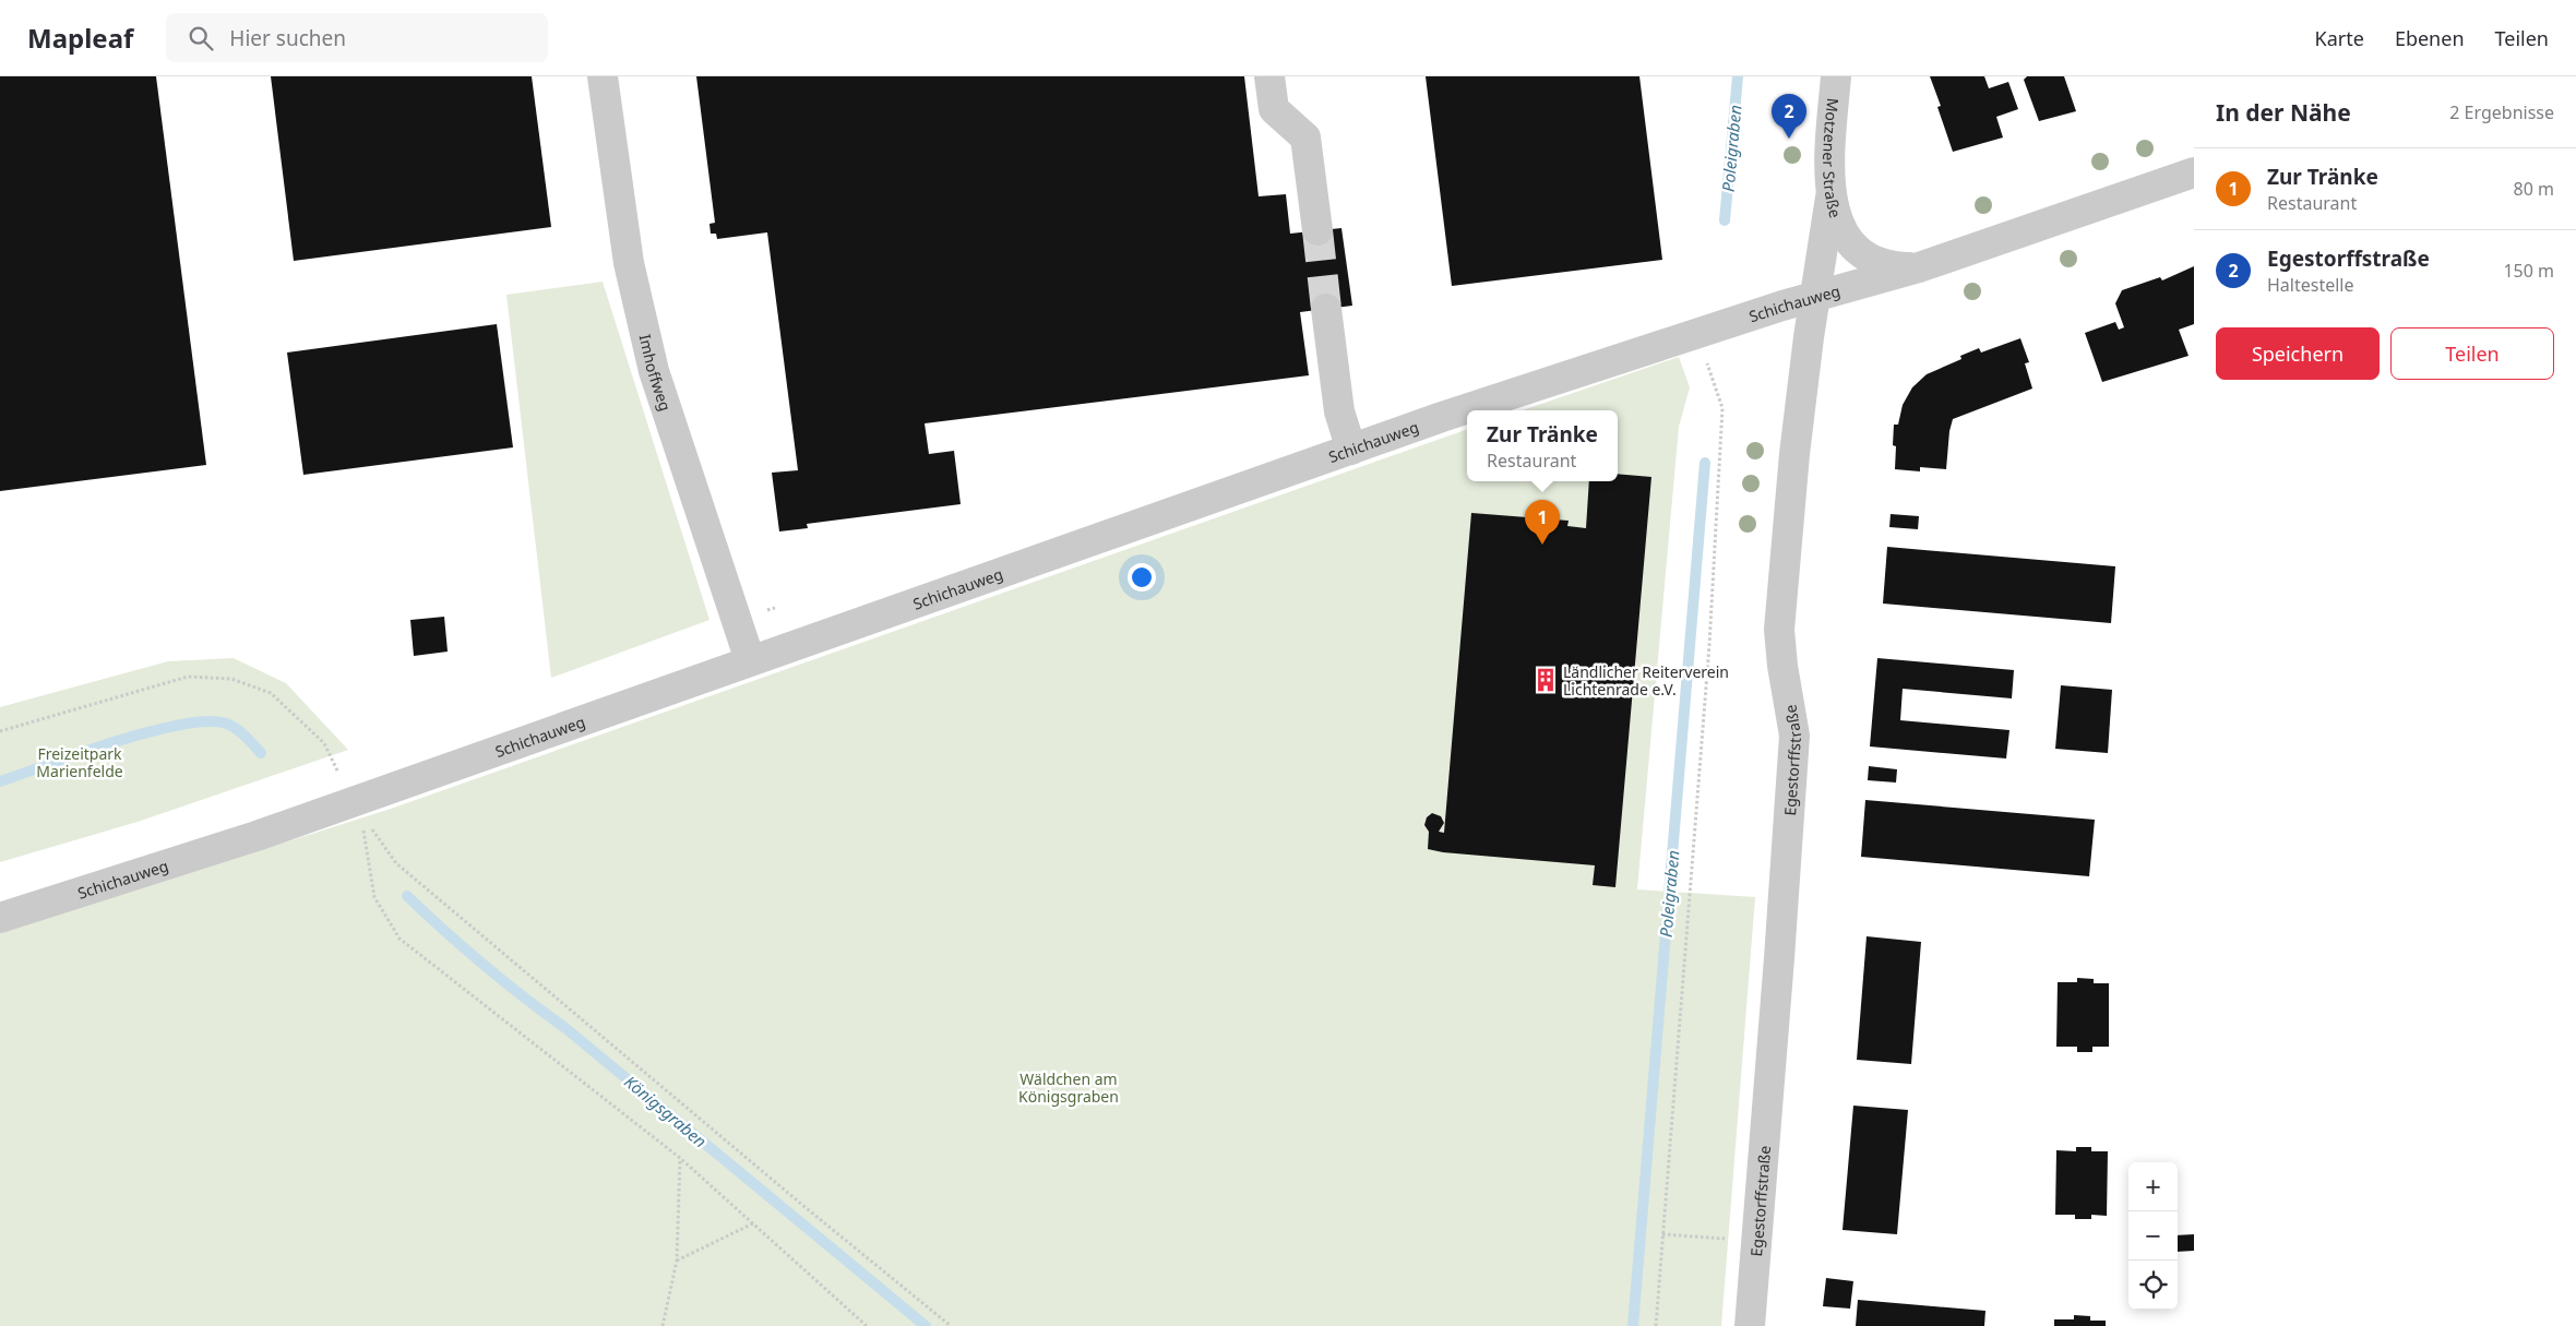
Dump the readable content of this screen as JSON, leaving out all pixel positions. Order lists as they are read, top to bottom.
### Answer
{
  "streets": {
    "street": [
      "Motzener Straße",
      "Schichauweg",
      "Imhoffweg",
      "Egestorffstraße"
    ]
  },
  "crossings": [
    ["Motzener Straße", "Schichauweg"],
    ["Motzener Straße", "Egestorffstraße"],
    ["Schichauweg", "Imhoffweg"],
    ["Schichauweg", "Egestorffstraße"]
  ],
  "water": ["Poleigraben", "Königsgraben"],
  "parks": ["Freizeitpark Marienfelde", "Wäldchen am Königsgraben"],
  "places": {
    "building": ["Ländlicher Reiterverein Lichtenrade e.V."]
  },
  "page": {
    "header": "Mapleaf",
    "search": "Hier suchen",
    "nav": ["Karte", "Ebenen", "Teilen"],
    "heading": ["In der Nähe", "2 Ergebnisse"],
    "pins": ["2", "1"],
    "list": [
      {
        "mark": "1",
        "name": "Zur Tränke",
        "note": "Restaurant",
        "value": "80 m"
      },
      {
        "mark": "2",
        "name": "Egestorffstraße",
        "note": "Haltestelle",
        "value": "150 m"
      }
    ],
    "buttons": ["Speichern", "Teilen"],
    "popup": ["Zur Tränke", "Restaurant"],
    "map_buttons": ["+", "−"]
  }
}
